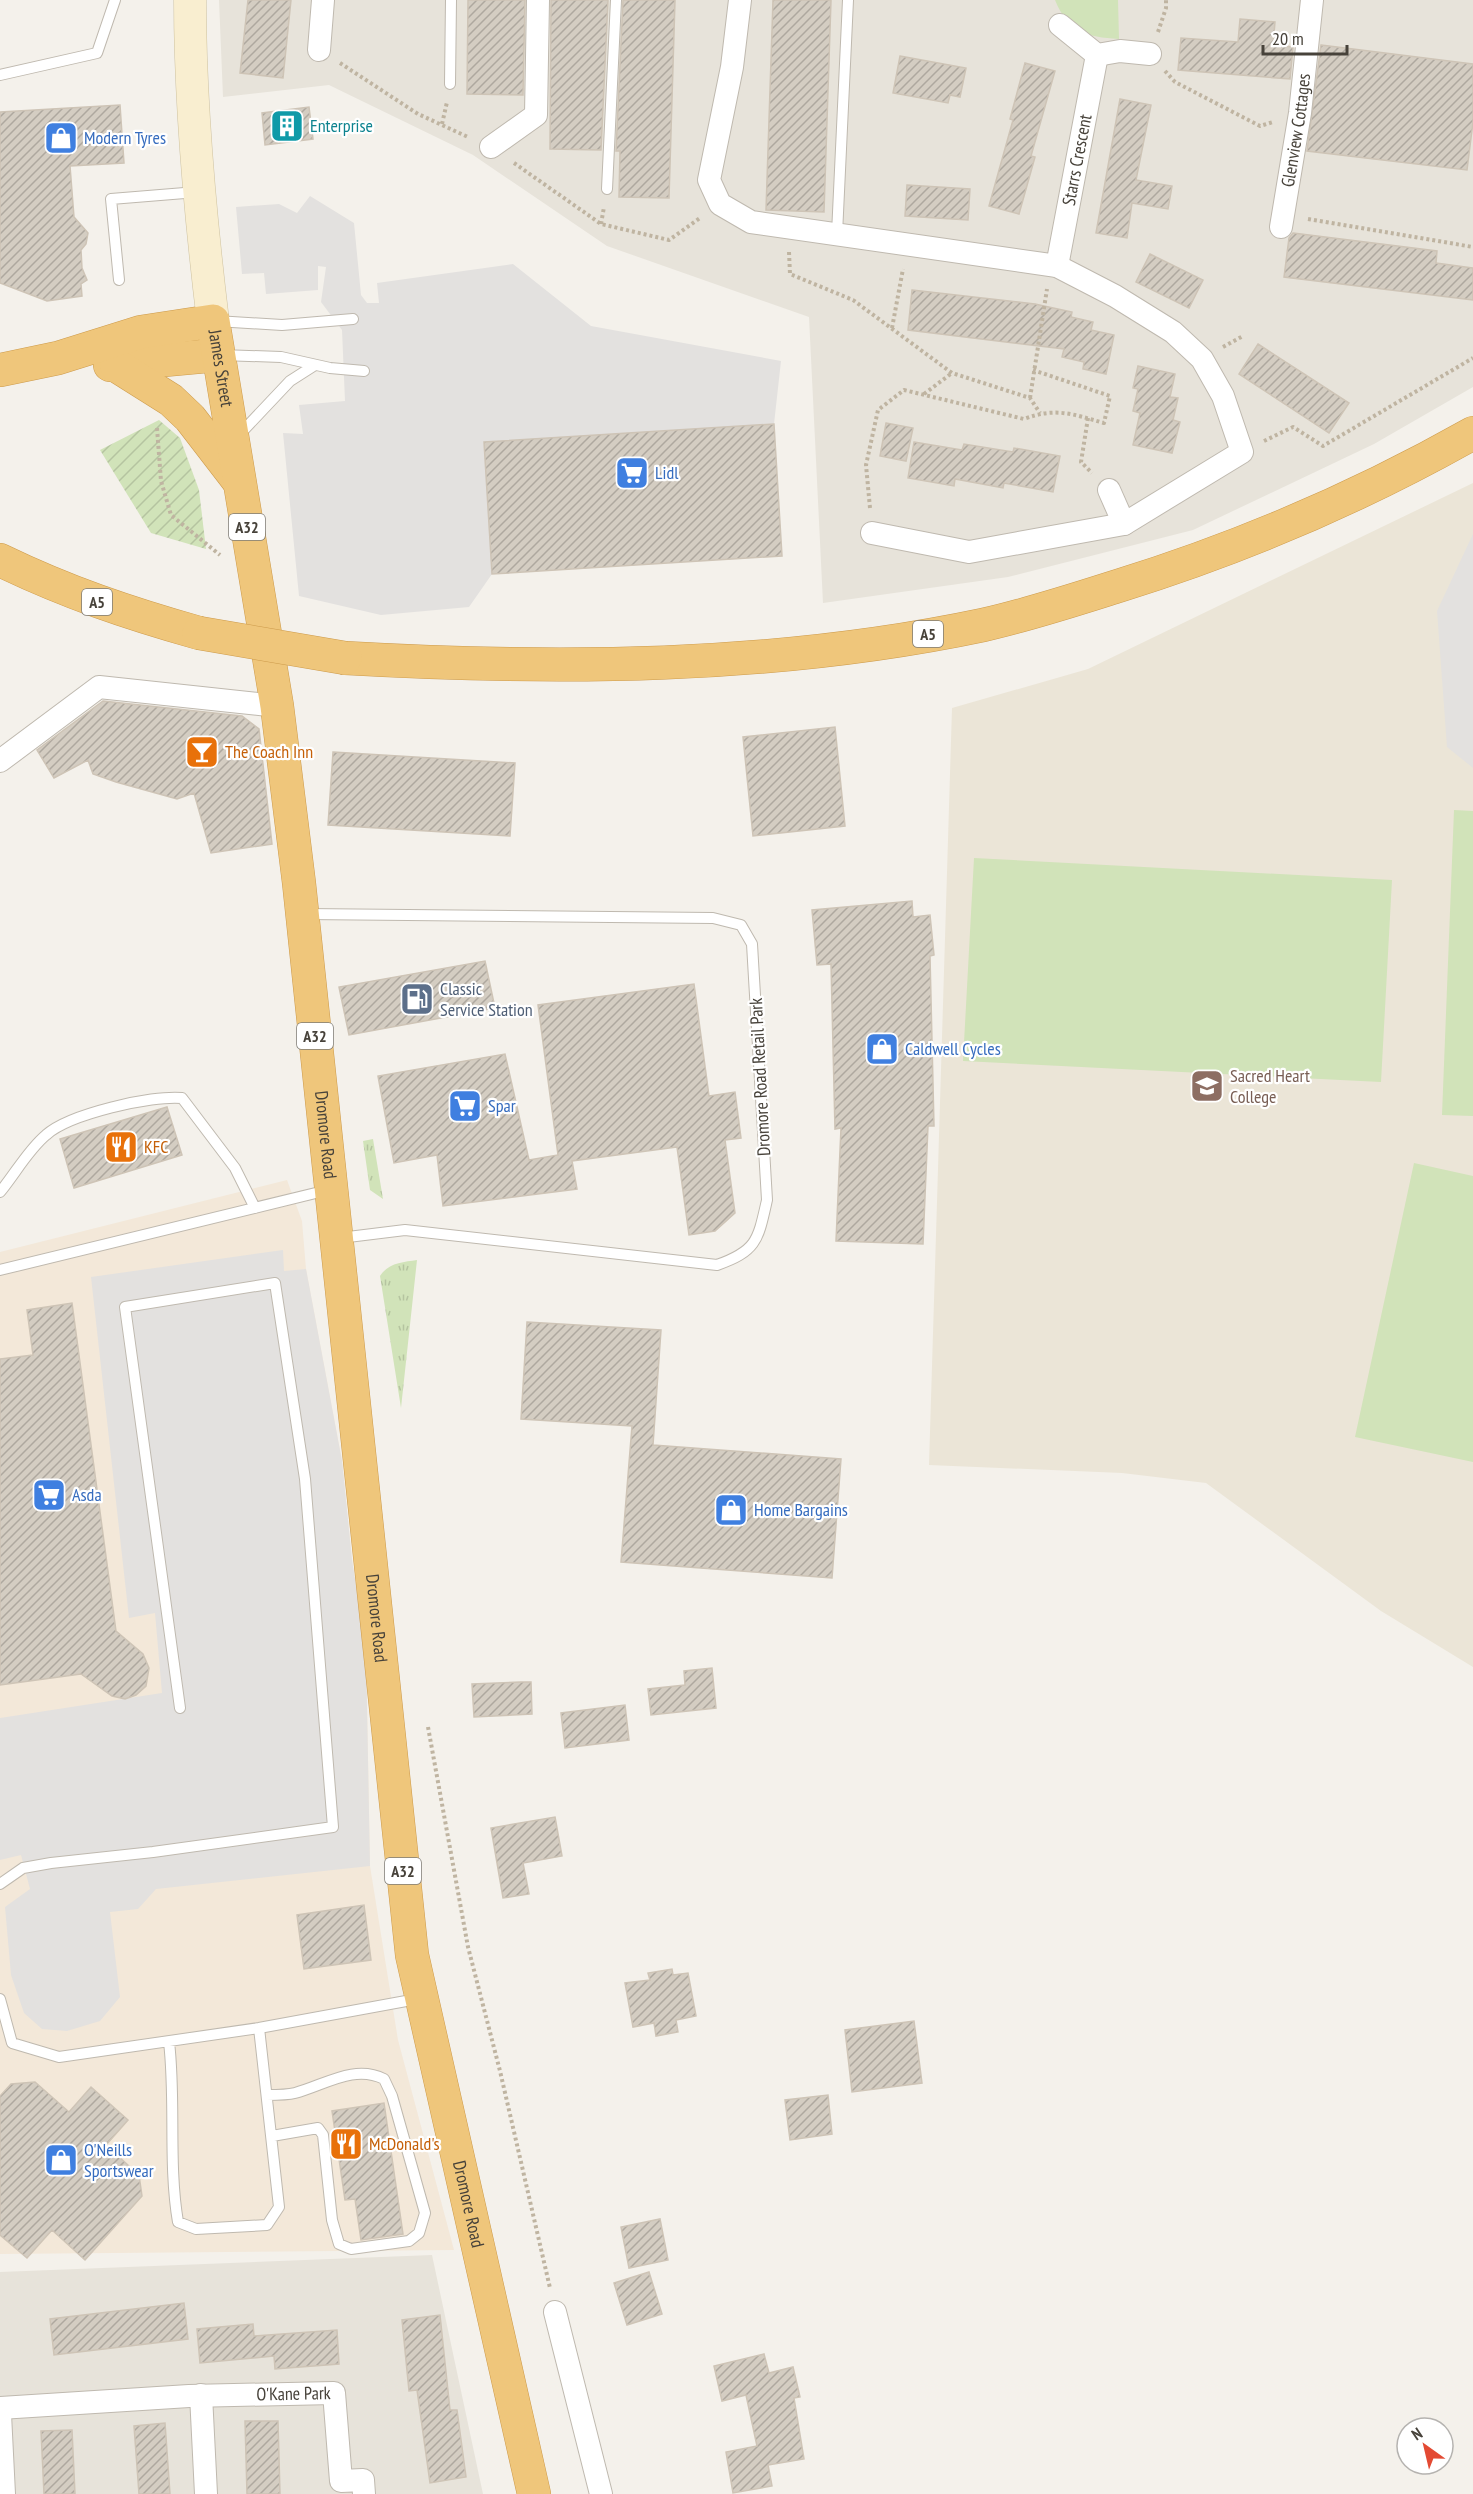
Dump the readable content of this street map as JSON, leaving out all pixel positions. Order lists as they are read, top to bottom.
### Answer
{
  "streets": {
    "highway": [
      "James Street",
      "A32",
      "A5",
      "Dromore Road"
    ],
    "street": ["Glenview Cottages", "Starrs Crescent", "O'Kane Park"],
    "lane": ["Dromore Road Retail Park"]
  },
  "crossings": [
    ["James Street", "Dromore Road"],
    ["Dromore Road Retail Park", "Dromore Road"]
  ],
  "places": {
    "building": ["Enterprise"],
    "shop": [
      "Modern Tyres",
      "Caldwell Cycles",
      "Home Bargains",
      "O'Neills Sportswear"
    ],
    "supermarket": ["Lidl", "Spar", "Asda"],
    "bar": ["The Coach Inn"],
    "fuel station": ["Classic Service Station"],
    "school or university": ["Sacred Heart College"],
    "restaurant": ["KFC", "McDonald's"]
  },
  "scale_bar": "20 m",
  "north": "top left"
}
